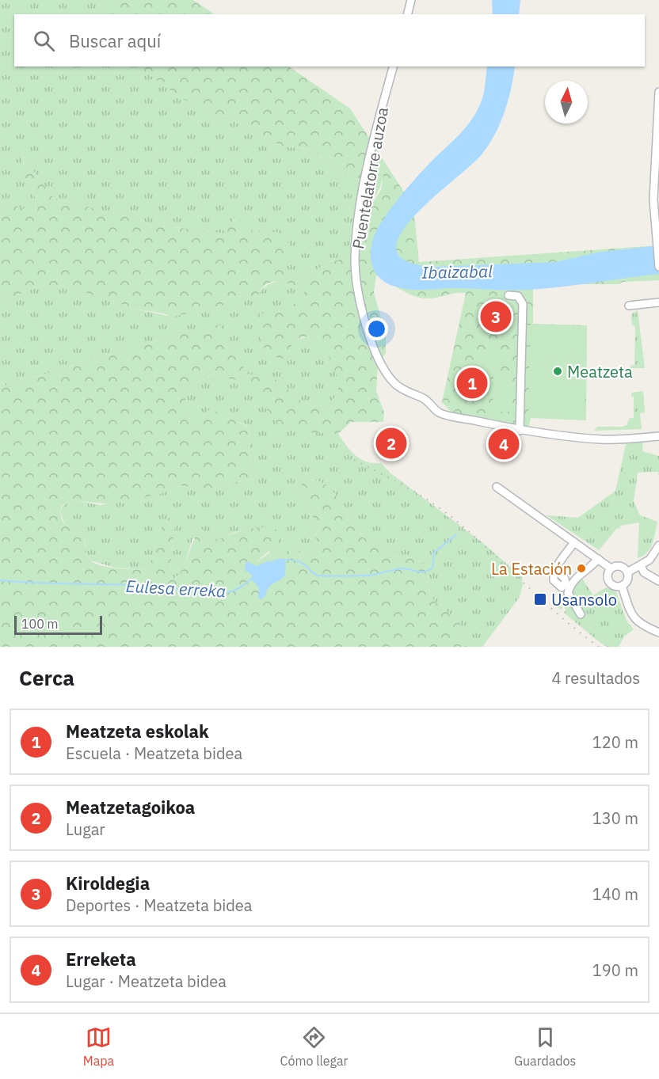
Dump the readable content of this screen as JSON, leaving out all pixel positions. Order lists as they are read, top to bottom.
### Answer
{
  "streets": {
    "street": ["Puentelatorre auzoa"]
  },
  "water": ["Ibaizabal", "Eulesa erreka"],
  "places": {
    "other": ["Meatzeta", "La Estación"],
    "transit": ["Usansolo"]
  },
  "scale_bar": "100 m",
  "north": "top",
  "page": {
    "search": "Buscar aquí",
    "pins": [
      "3",
      "1",
      "2",
      "4"
    ],
    "scale": "100 m",
    "heading": ["Cerca", "4 resultados"],
    "list": [
      {
        "mark": "1",
        "name": "Meatzeta eskolak",
        "note": "Escuela · Meatzeta bidea",
        "value": "120 m"
      },
      {
        "mark": "2",
        "name": "Meatzetagoikoa",
        "note": "Lugar",
        "value": "130 m"
      },
      {
        "mark": "3",
        "name": "Kiroldegia",
        "note": "Deportes · Meatzeta bidea",
        "value": "140 m"
      },
      {
        "mark": "4",
        "name": "Erreketa",
        "note": "Lugar · Meatzeta bidea",
        "value": "190 m"
      }
    ],
    "nav": ["Mapa", "Cómo llegar", "Guardados"]
  }
}
